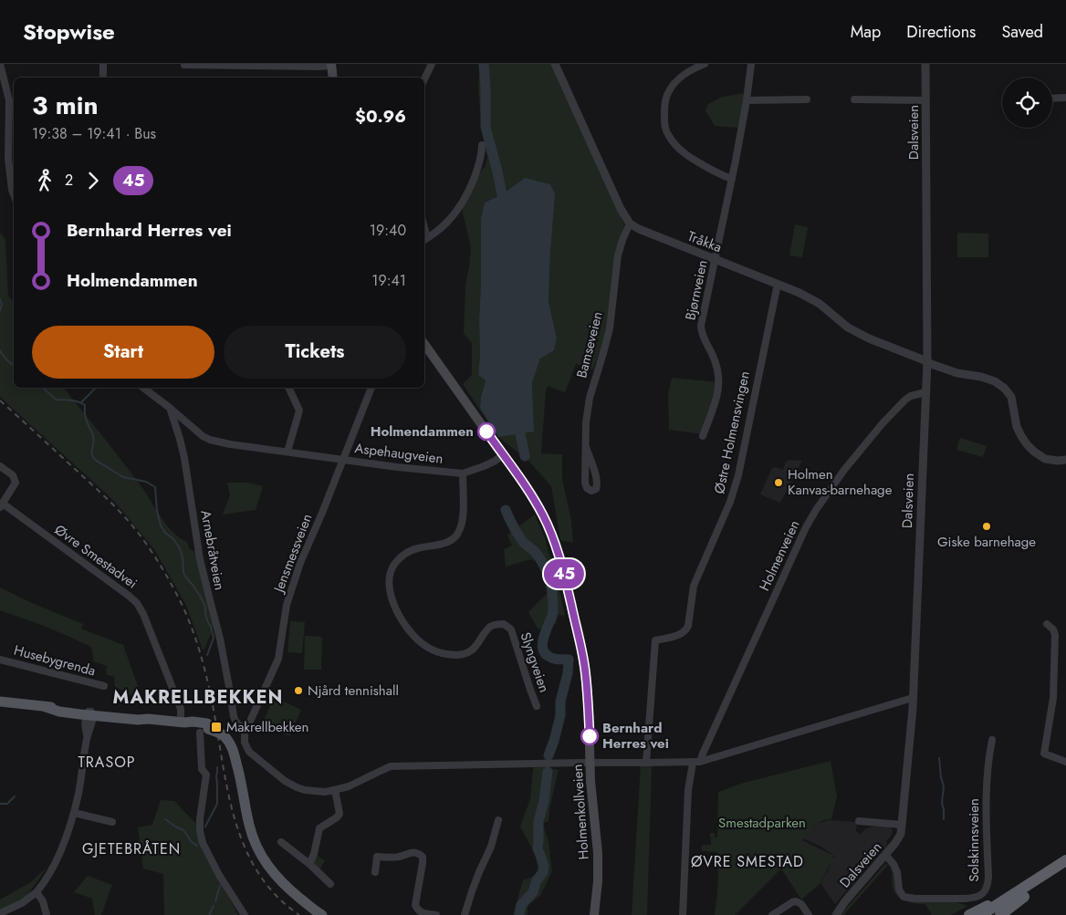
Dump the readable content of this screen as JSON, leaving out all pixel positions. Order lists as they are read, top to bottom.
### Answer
{
  "streets": {
    "main road": ["Holmenkollveien"],
    "street": [
      "Dalsveien",
      "Tråkka",
      "Bjørnveien",
      "Bamseveien",
      "Østre Holmensvingen",
      "Aspehaugveien",
      "Arnebråtveien",
      "Jensmessveien",
      "Holmenveien",
      "Øvre Smestadvei",
      "Husebygrenda",
      "Slyngveien",
      "Solskinnsveien"
    ]
  },
  "crossings": [
    ["Dalsveien", "Tråkka"],
    ["Dalsveien", "Holmenveien"],
    ["Dalsveien", "Solskinnsveien"],
    ["Tråkka", "Bjørnveien"],
    ["Tråkka", "Bamseveien"],
    ["Tråkka", "Østre Holmensvingen"],
    ["Aspehaugveien", "Arnebråtveien"],
    ["Aspehaugveien", "Jensmessveien"],
    ["Aspehaugveien", "Slyngveien"],
    ["Aspehaugveien", "Holmenkollveien"],
    ["Arnebråtveien", "Jensmessveien"]
  ],
  "districts": [
    "MAKRELLBEKKEN",
    "TRASOP",
    "GJETEBRÅTEN",
    "ØVRE SMESTAD"
  ],
  "parks": ["Smestadparken"],
  "places": {
    "other": [
      "Holmendammen",
      "Holmen Kanvas-barnehage",
      "Giske barnehage",
      "Njård tennishall",
      "Bernhard Herres vei"
    ],
    "transit": ["Makrellbekken"]
  },
  "lines": ["bus line 45"],
  "page": {
    "header": "Stopwise",
    "nav": ["Map", "Directions", "Saved"],
    "on_map": "45",
    "heading": ["3 min", "19:38 – 19:41 · Bus", "$0.96"],
    "legs": ["2", "45"],
    "list": [
      {
        "name": "Bernhard Herres vei",
        "value": "19:40"
      },
      {
        "name": "Holmendammen",
        "value": "19:41"
      }
    ],
    "buttons": ["Start", "Tickets"]
  }
}
